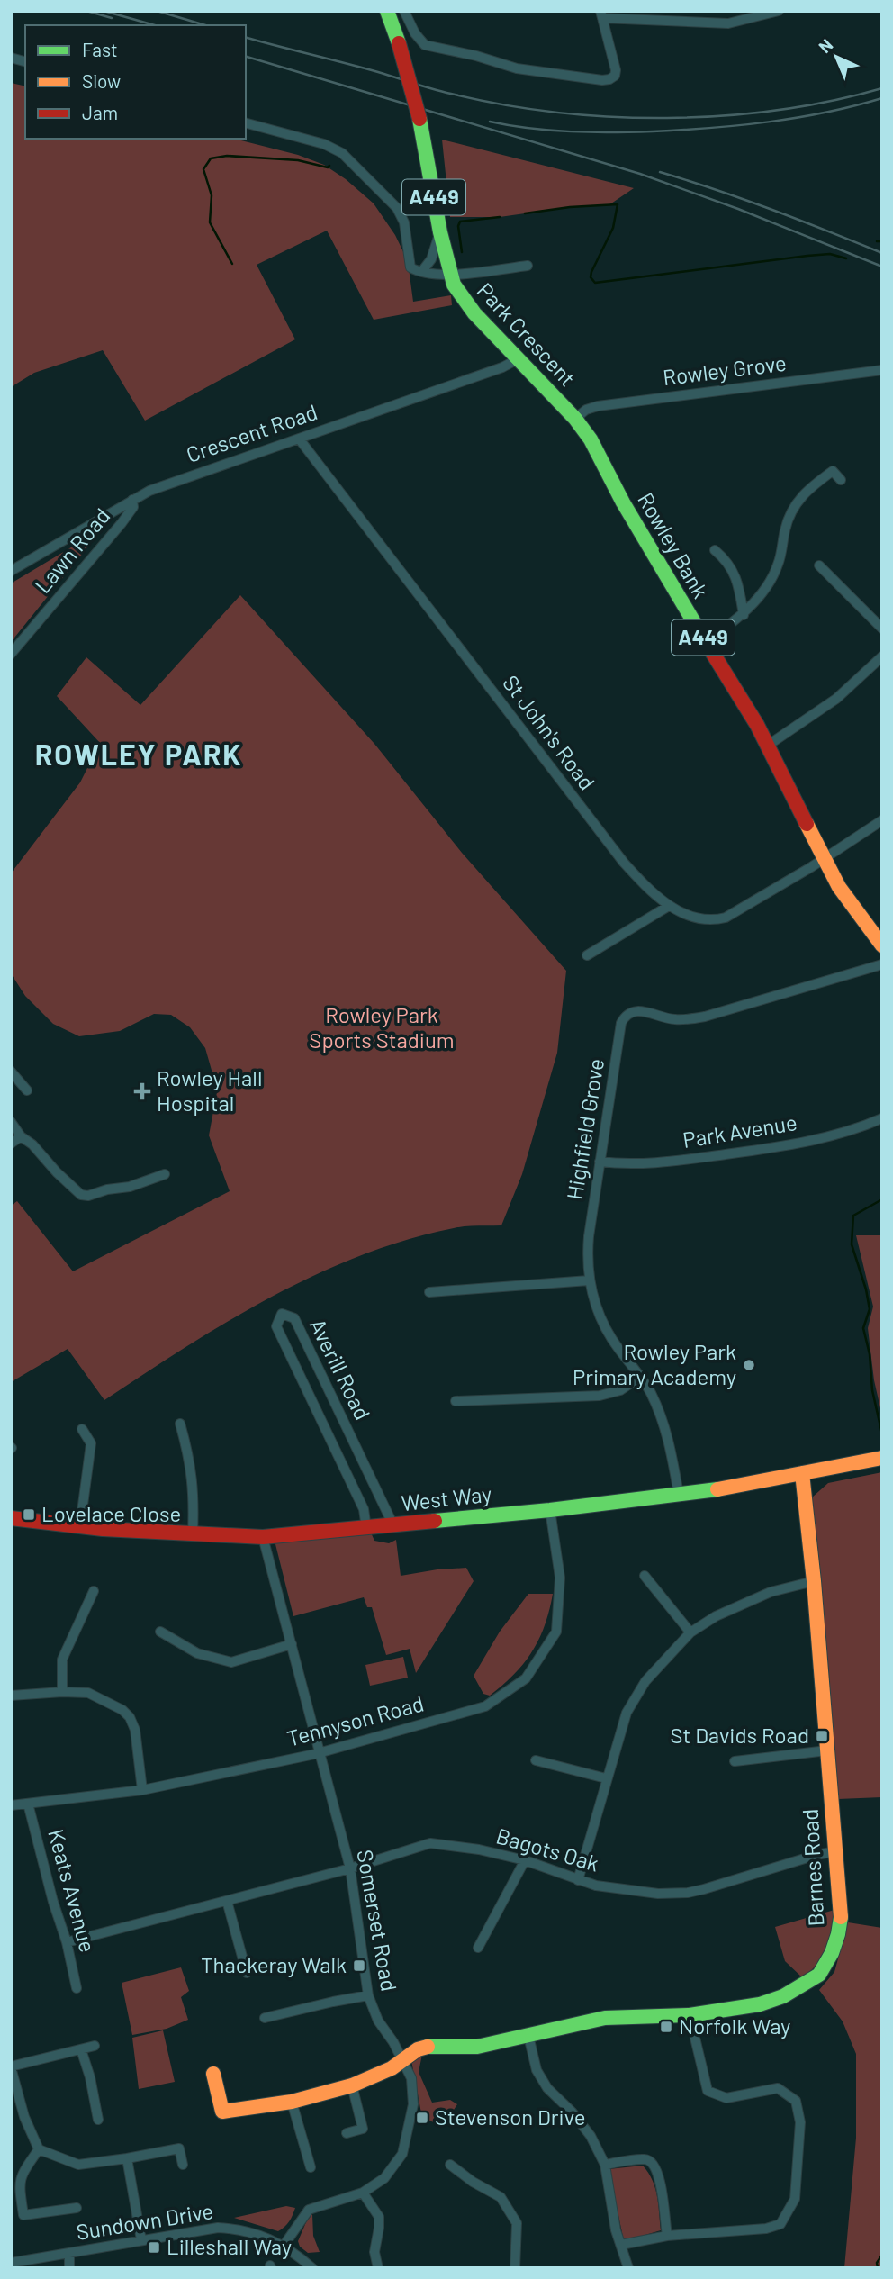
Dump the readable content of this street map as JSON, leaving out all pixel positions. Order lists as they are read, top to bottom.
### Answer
{
  "streets": {
    "main road": [
      "A449",
      "Park Crescent",
      "Rowley Bank",
      "West Way",
      "Barnes Road"
    ],
    "street": [
      "Rowley Grove",
      "Crescent Road",
      "Lawn Road",
      "St John's Road",
      "Highfield Grove",
      "Park Avenue",
      "Averill Road",
      "Tennyson Road",
      "Bagots Oak",
      "Keats Avenue",
      "Somerset Road",
      "Sundown Drive"
    ]
  },
  "crossings": [
    ["A449", "Park Crescent"],
    ["A449", "Rowley Bank"],
    ["A449", "St John's Road"],
    ["Park Crescent", "Rowley Grove"],
    ["Park Crescent", "Crescent Road"],
    ["Park Crescent", "Rowley Bank"],
    ["Rowley Grove", "Rowley Bank"],
    ["Crescent Road", "Lawn Road"],
    ["Crescent Road", "St John's Road"],
    ["Rowley Bank", "St John's Road"],
    ["Highfield Grove", "Park Avenue"],
    ["Highfield Grove", "West Way"],
    ["Averill Road", "West Way"],
    ["West Way", "Tennyson Road"],
    ["West Way", "Barnes Road"],
    ["West Way", "Somerset Road"],
    ["Tennyson Road", "Keats Avenue"],
    ["Tennyson Road", "Somerset Road"],
    ["Bagots Oak", "Barnes Road"],
    ["Bagots Oak", "Keats Avenue"],
    ["Bagots Oak", "Somerset Road"],
    ["Barnes Road", "Somerset Road"],
    ["Somerset Road", "Sundown Drive"]
  ],
  "districts": ["ROWLEY PARK"],
  "parks": ["Rowley Park Sports Stadium"],
  "places": {
    "health": ["Rowley Hall Hospital"],
    "other": ["Rowley Park Primary Academy"],
    "transit": [
      "Lovelace Close",
      "St Davids Road",
      "Thackeray Walk",
      "Norfolk Way",
      "Stevenson Drive",
      "Lilleshall Way"
    ]
  },
  "legend": ["Fast", "Slow", "Jam"],
  "north": "top left"
}
